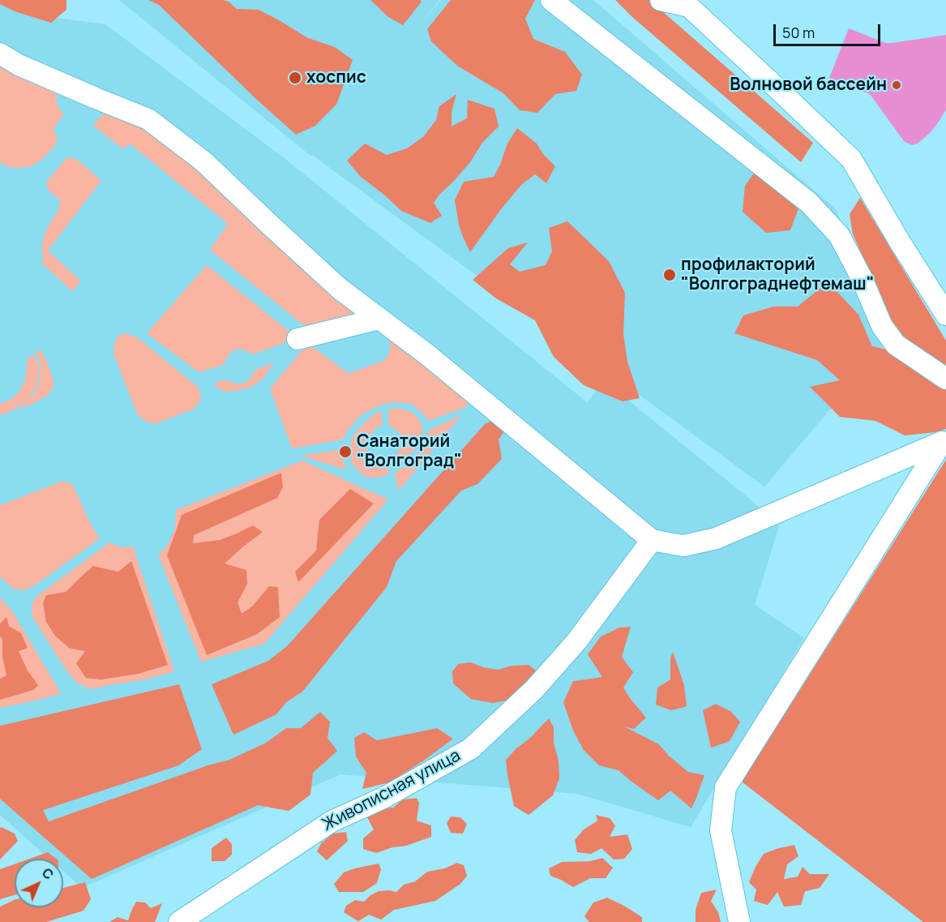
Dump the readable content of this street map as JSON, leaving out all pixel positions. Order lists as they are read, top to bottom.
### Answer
{
  "streets": {
    "street": ["Живописная улица"]
  },
  "places": [
    "хоспис",
    "Волновой бассейн",
    "профилакторий \"Волгограднефтемаш\"",
    "Санаторий \"Волгоград\""
  ],
  "scale_bar": "50 m",
  "north": "top right"
}
